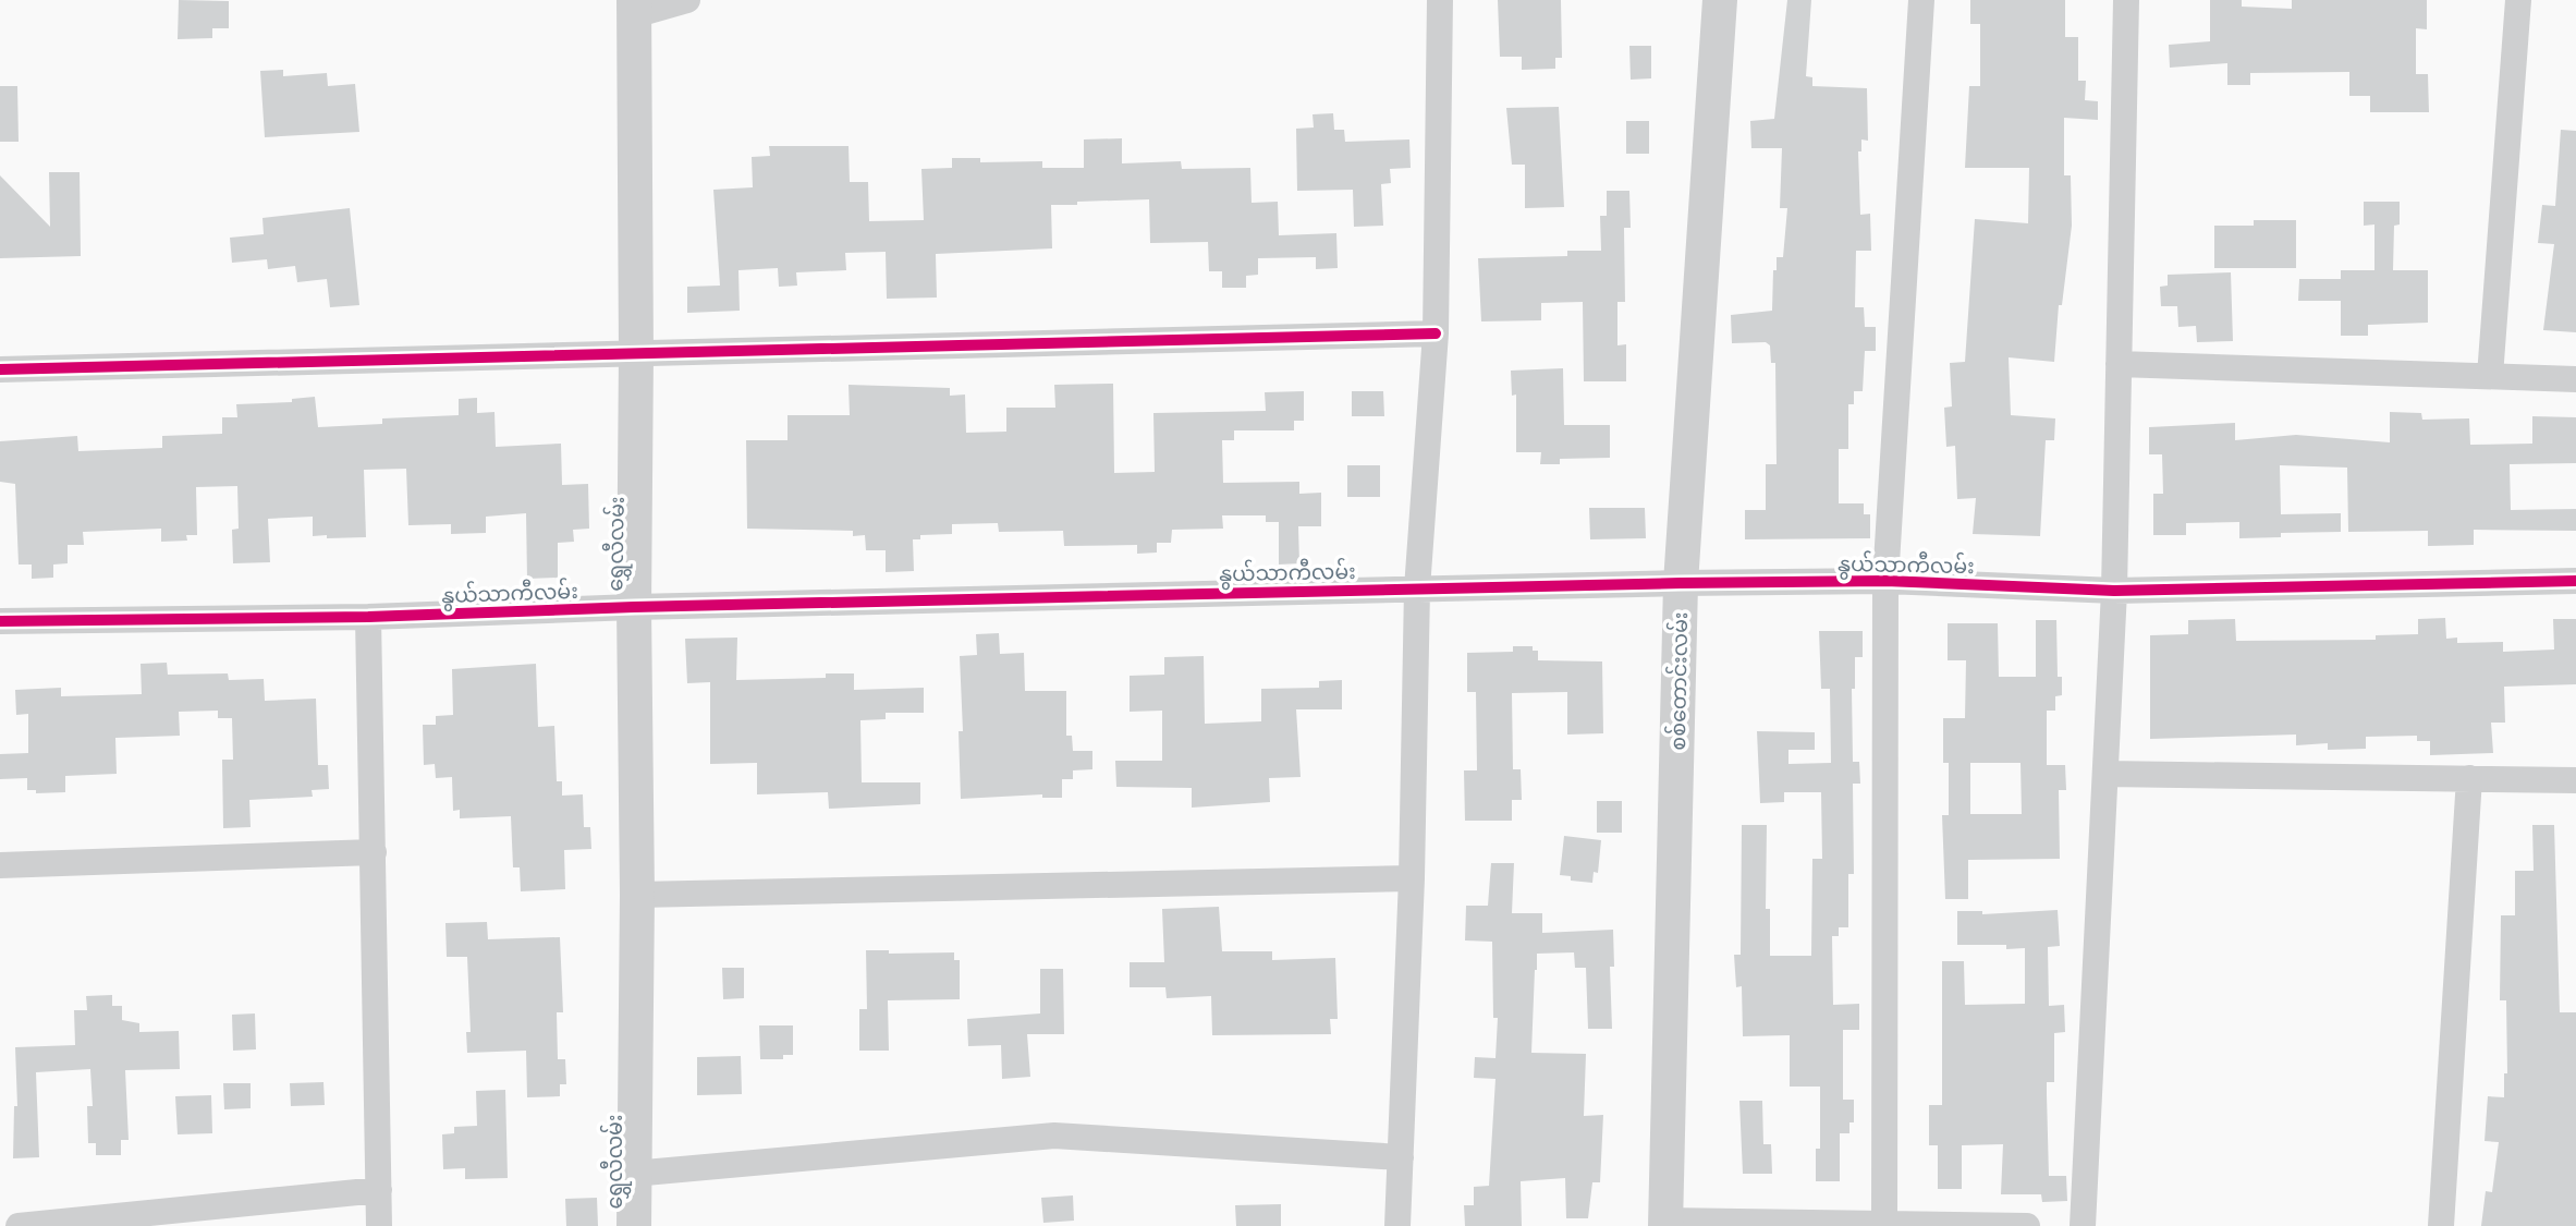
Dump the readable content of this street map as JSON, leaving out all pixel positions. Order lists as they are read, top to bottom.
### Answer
{
  "streets": {
    "street": ["ရွှေလီလမ်း", "နွယ်သာကီလမ်း", "စစ်တောင်းလမ်း"]
  },
  "crossings": [
    ["ရွှေလီလမ်း", "နွယ်သာကီလမ်း"],
    ["နွယ်သာကီလမ်း", "စစ်တောင်းလမ်း"]
  ]
}
